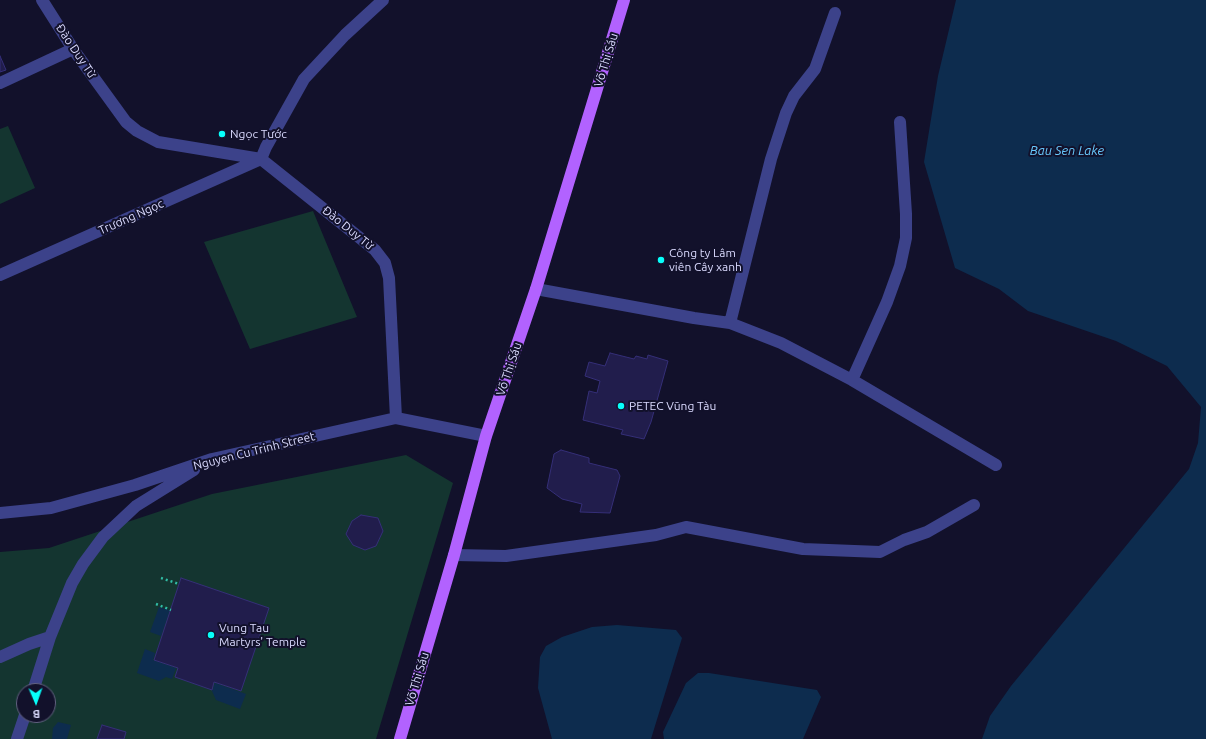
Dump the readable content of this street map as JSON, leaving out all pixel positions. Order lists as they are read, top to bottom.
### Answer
{
  "streets": {
    "main road": ["Võ Thị Sáu"],
    "street": ["Đào Duy Từ", "Trương Ngọc", "Nguyen Cu Trinh Street"]
  },
  "crossings": [
    ["Đào Duy Từ", "Trương Ngọc"],
    ["Đào Duy Từ", "Nguyen Cu Trinh Street"],
    ["Võ Thị Sáu", "Nguyen Cu Trinh Street"]
  ],
  "water": ["Bau Sen Lake"],
  "places": [
    "Ngọc Tước",
    "Công ty Lâm viên Cây xanh",
    "PETEC Vũng Tàu",
    "Vung Tau Martyrs' Temple"
  ],
  "north": "bottom"
}
